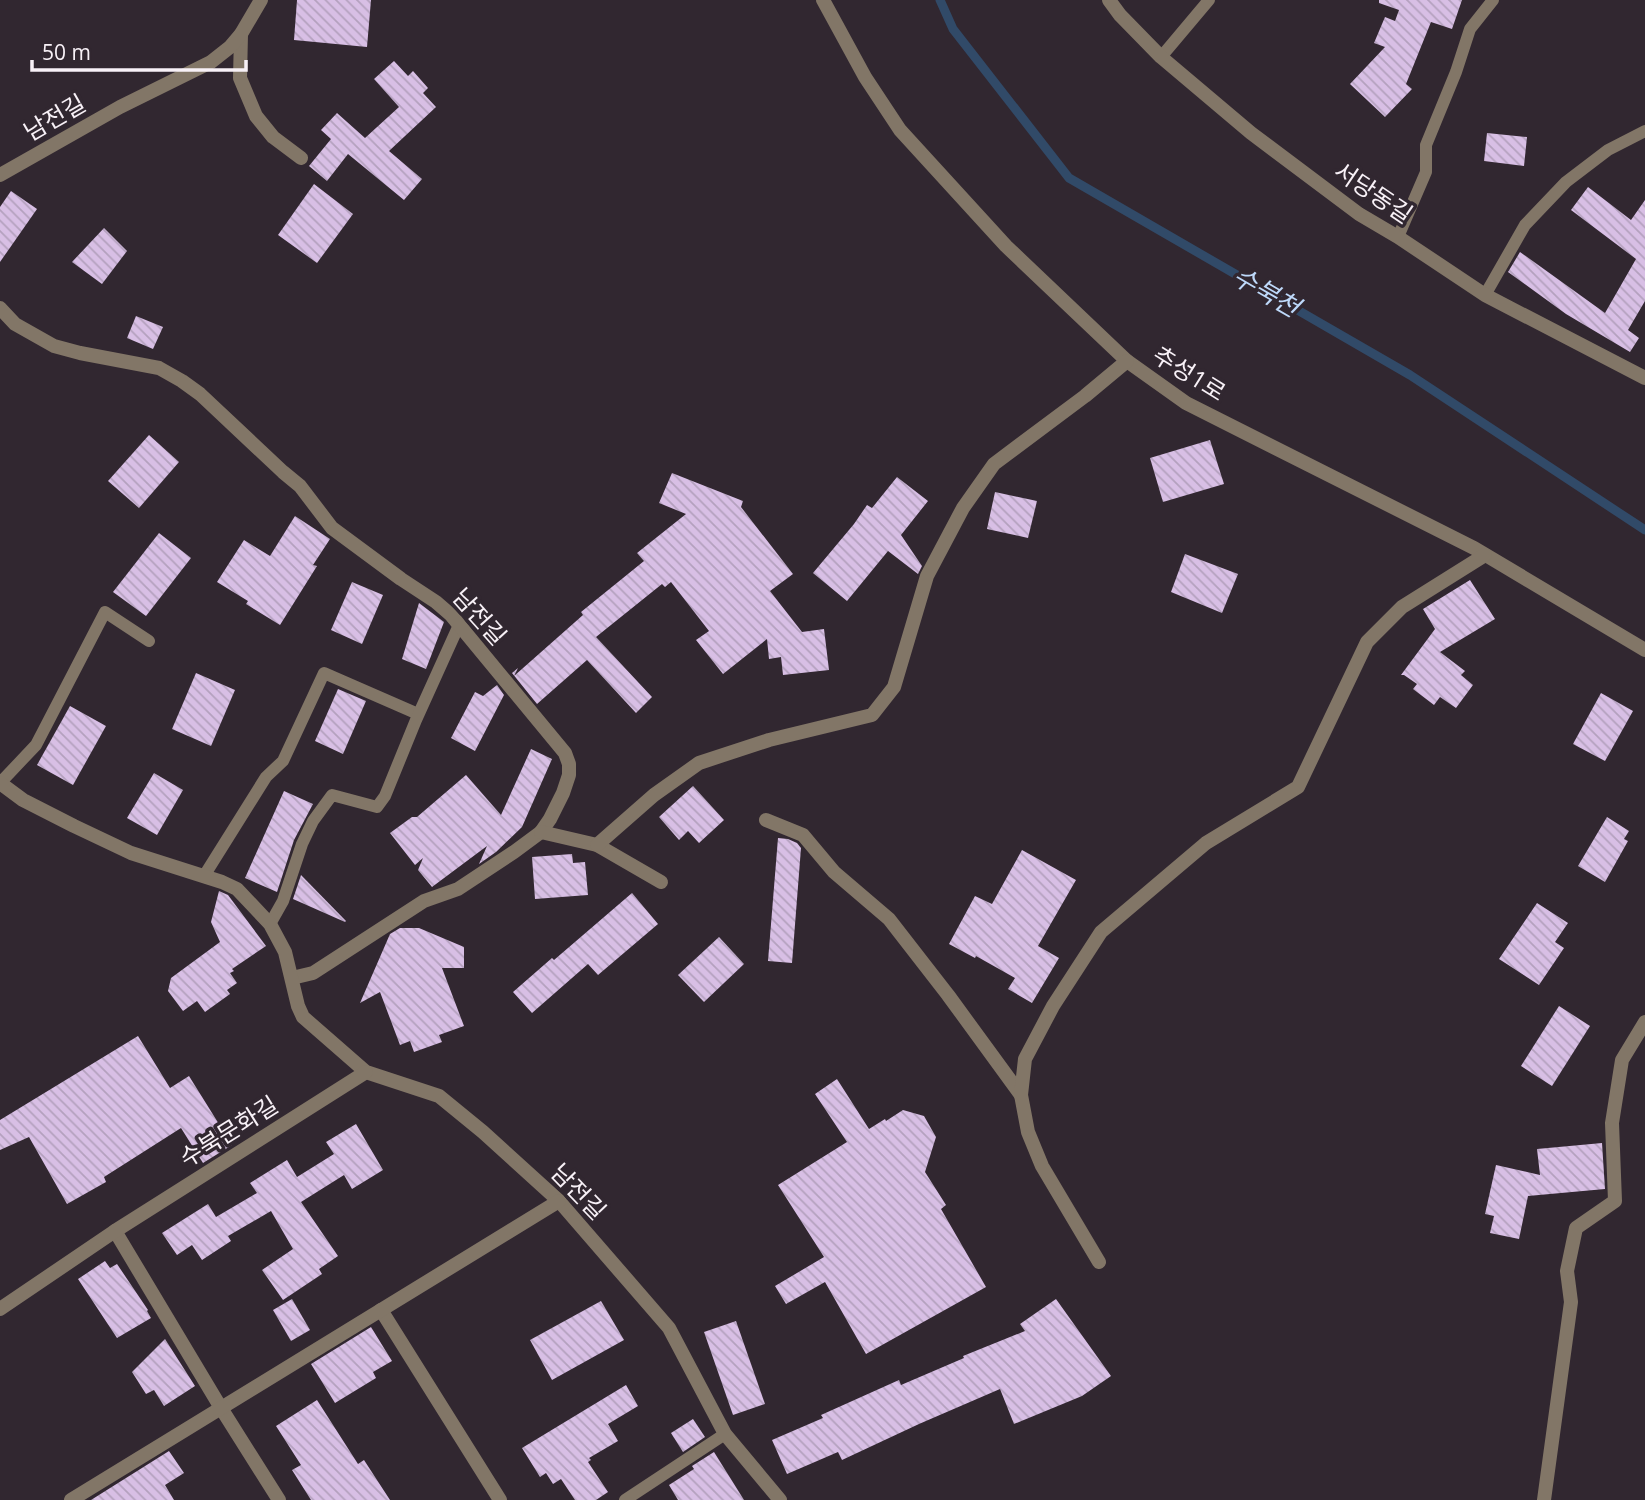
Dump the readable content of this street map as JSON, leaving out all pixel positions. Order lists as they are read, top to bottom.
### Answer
{
  "streets": {
    "street": [
      "남전길",
      "서당동길",
      "추성1로",
      "수북문화길"
    ]
  },
  "crossings": [
    ["남전길", "수북문화길"]
  ],
  "water": ["수북천"],
  "scale_bar": "50 m"
}
